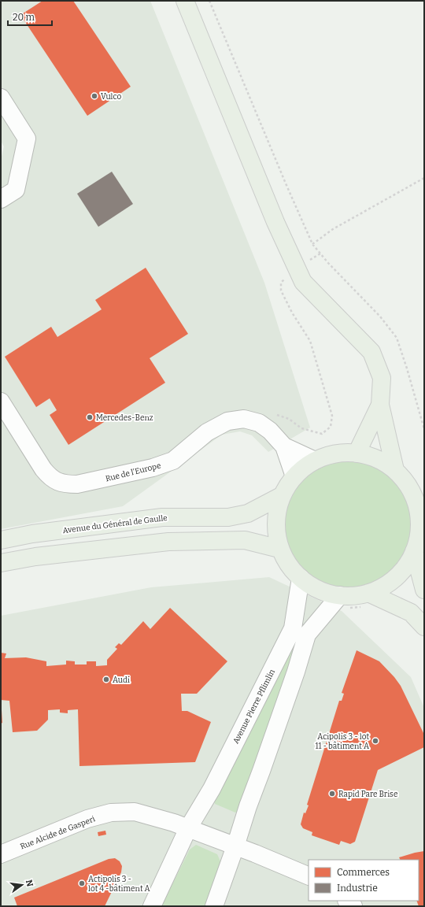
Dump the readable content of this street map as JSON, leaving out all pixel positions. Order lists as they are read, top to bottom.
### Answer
{
  "streets": {
    "main road": ["Avenue du Général de Gaulle"],
    "street": ["Rue de l'Europe", "Avenue Pierre Pflimlin", "Rue Alcide de Gasperi"]
  },
  "crossings": [
    ["Avenue Pierre Pflimlin", "Rue Alcide de Gasperi"]
  ],
  "places": [
    "Vulco",
    "Mercedes-Benz",
    "Audi",
    "Acipolis 3 - lot 11 - bâtiment A",
    "Rapid Pare Brise",
    "Actipolis 3 - lot 4 -bâtiment A"
  ],
  "legend": ["Commerces", "Industrie"],
  "scale_bar": "20 m",
  "north": "right"
}
